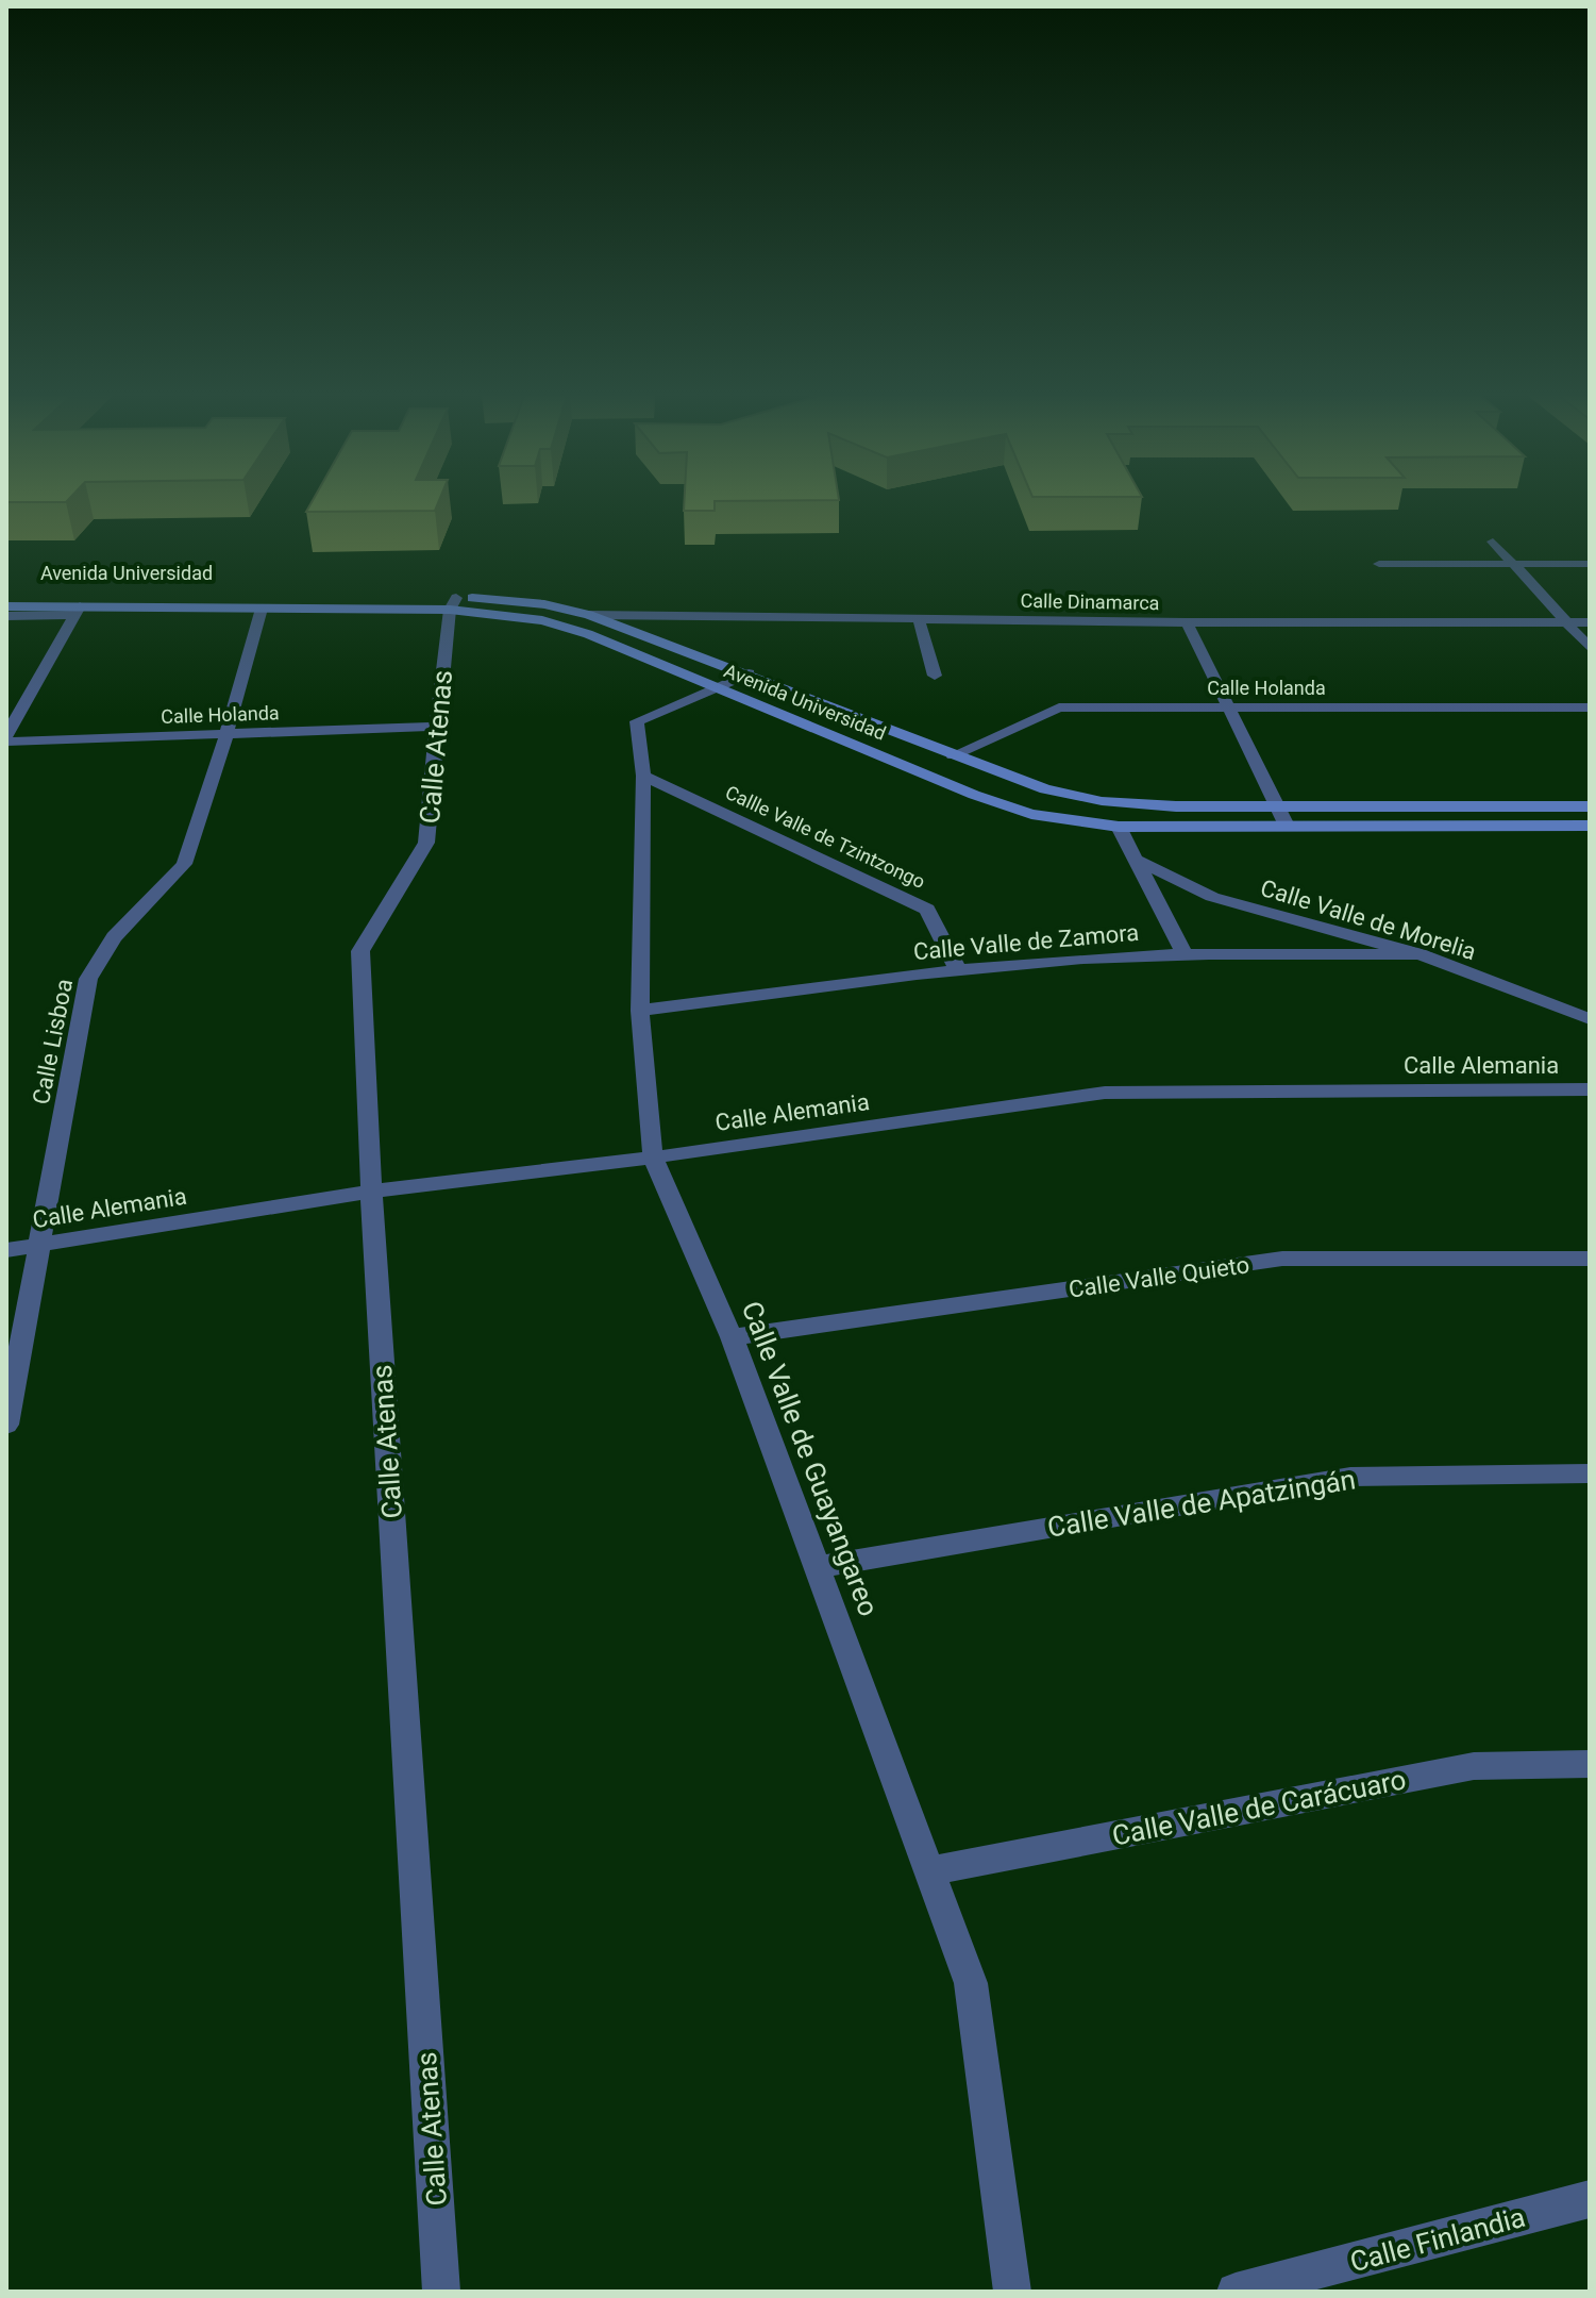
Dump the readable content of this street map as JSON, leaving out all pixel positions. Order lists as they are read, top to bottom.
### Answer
{
  "streets": {
    "street": [
      "Avenida Universidad",
      "Calle Dinamarca",
      "Calle Holanda",
      "Calle Atenas",
      "Callle Valle de Tzintzongo",
      "Calle Valle de Morelia",
      "Calle Valle de Zamora",
      "Calle Lisboa",
      "Calle Alemania",
      "Calle Valle Quieto",
      "Calle Valle de Guayangareo",
      "Calle Valle de Apatzingán",
      "Calle Valle de Carácuaro",
      "Calle Finlandia"
    ]
  },
  "crossings": [
    ["Avenida Universidad", "Calle Dinamarca"],
    ["Avenida Universidad", "Calle Holanda"],
    ["Avenida Universidad", "Calle Atenas"],
    ["Avenida Universidad", "Calle Lisboa"],
    ["Avenida Universidad", "Calle Valle de Guayangareo"],
    ["Calle Holanda", "Calle Atenas"],
    ["Calle Holanda", "Calle Lisboa"],
    ["Calle Atenas", "Calle Alemania"],
    ["Callle Valle de Tzintzongo", "Calle Valle de Zamora"],
    ["Callle Valle de Tzintzongo", "Calle Valle de Guayangareo"],
    ["Calle Valle de Morelia", "Calle Valle de Zamora"],
    ["Calle Valle de Zamora", "Calle Valle de Guayangareo"],
    ["Calle Lisboa", "Calle Alemania"],
    ["Calle Alemania", "Calle Valle de Guayangareo"],
    ["Calle Valle Quieto", "Calle Valle de Guayangareo"],
    ["Calle Valle de Guayangareo", "Calle Valle de Apatzingán"],
    ["Calle Valle de Guayangareo", "Calle Valle de Carácuaro"]
  ]
}
